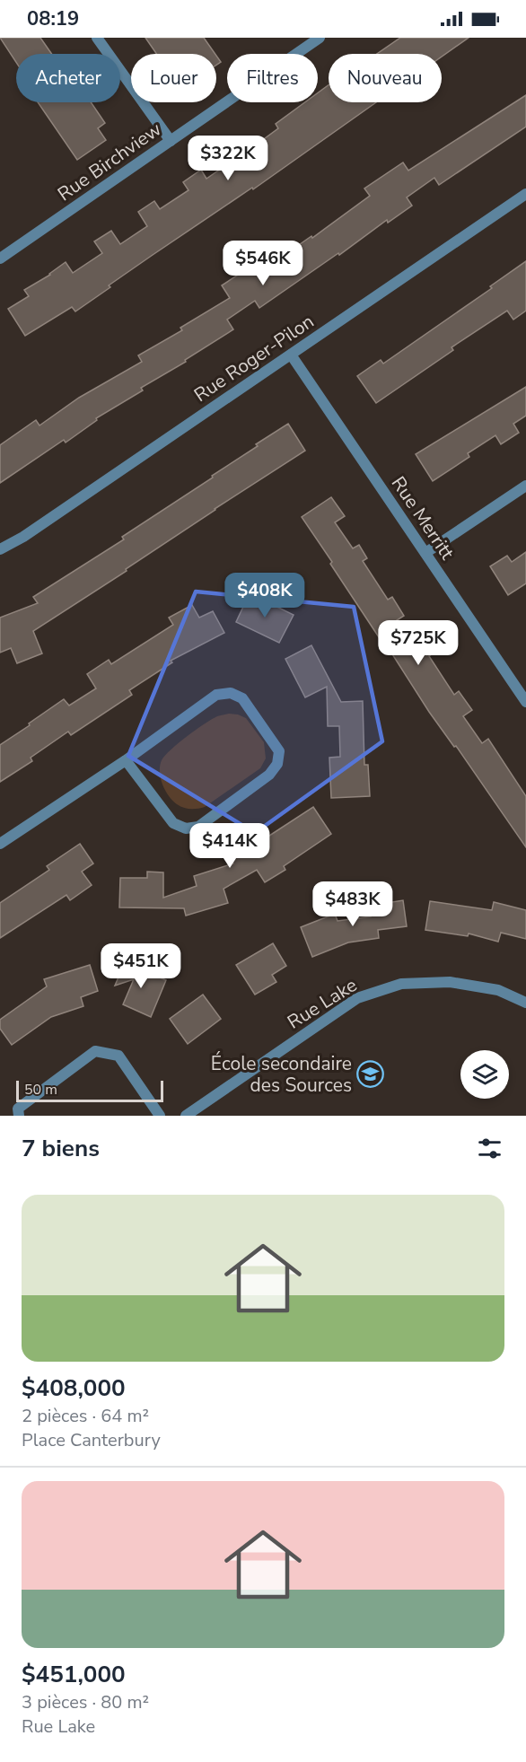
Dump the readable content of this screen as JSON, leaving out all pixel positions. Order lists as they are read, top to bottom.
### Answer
{
  "streets": {
    "street": [
      "Rue Birchview",
      "Rue Roger-Pilon",
      "Rue Merritt",
      "Rue Lake"
    ]
  },
  "crossings": [
    ["Rue Roger-Pilon", "Rue Merritt"]
  ],
  "places": {
    "school or university": ["École secondaire des Sources"]
  },
  "scale_bar": "50 m",
  "page": {
    "status": "08:19",
    "chip": [
      "Acheter",
      "Louer",
      "Filtres",
      "Nouveau"
    ],
    "price": [
      "$322K",
      "$546K",
      "$408K",
      "$725K",
      "$414K",
      "$483K",
      "$451K"
    ],
    "scale": "50 m",
    "heading": "7 biens",
    "list": [
      {
        "name": "$408,000",
        "note": "2 pièces · 64 m² · Place Canterbury"
      },
      {
        "name": "$451,000",
        "note": "3 pièces · 80 m² · Rue Lake"
      }
    ]
  }
}
